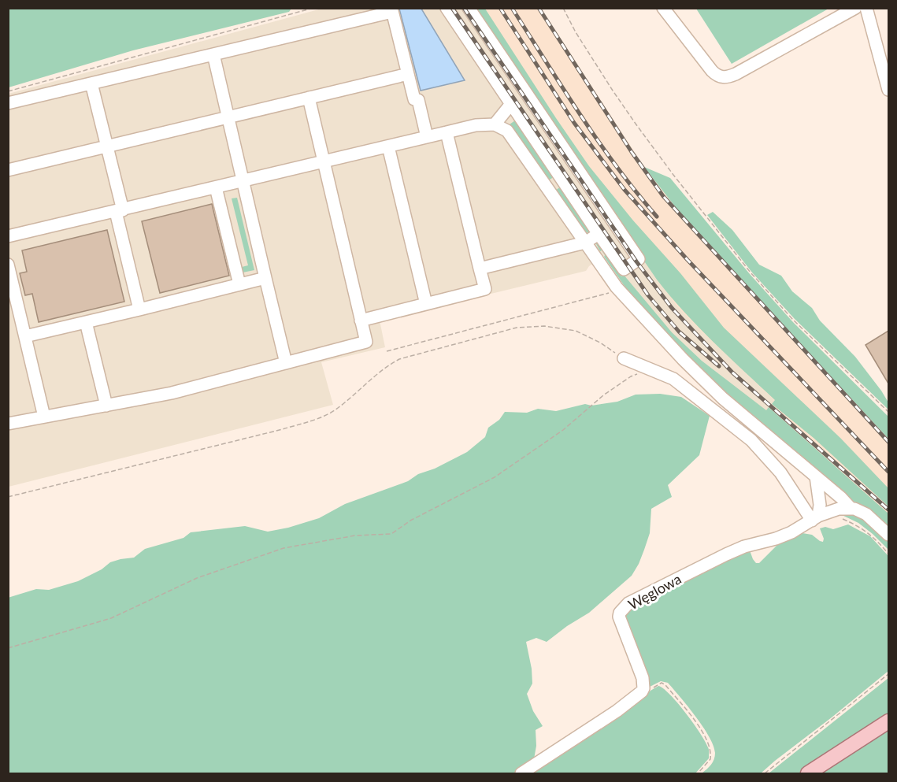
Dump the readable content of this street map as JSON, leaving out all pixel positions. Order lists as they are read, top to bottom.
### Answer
{
  "streets": {
    "street": ["Węglowa"]
  }
}
